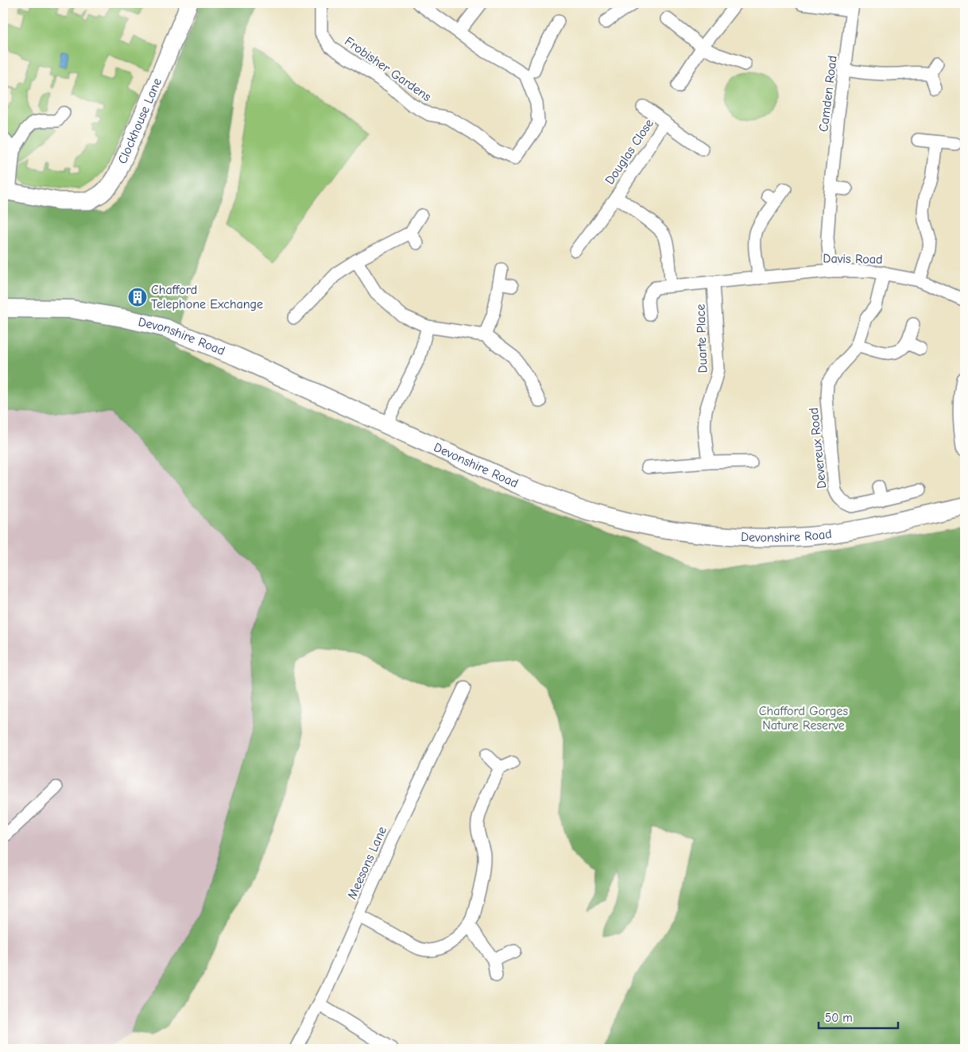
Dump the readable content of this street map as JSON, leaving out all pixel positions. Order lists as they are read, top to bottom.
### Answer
{
  "streets": {
    "main road": ["Devonshire Road"],
    "street": [
      "Frobisher Gardens",
      "Camden Road",
      "Clockhouse Lane",
      "Douglas Close",
      "Davis Road",
      "Duarte Place",
      "Devereux Road",
      "Meesons Lane"
    ]
  },
  "crossings": [
    ["Camden Road", "Davis Road"],
    ["Douglas Close", "Davis Road"],
    ["Davis Road", "Duarte Place"],
    ["Davis Road", "Devereux Road"]
  ],
  "parks": ["Chafford Gorges Nature Reserve"],
  "places": {
    "building": ["Chafford Telephone Exchange"]
  },
  "scale_bar": "50 m"
}
